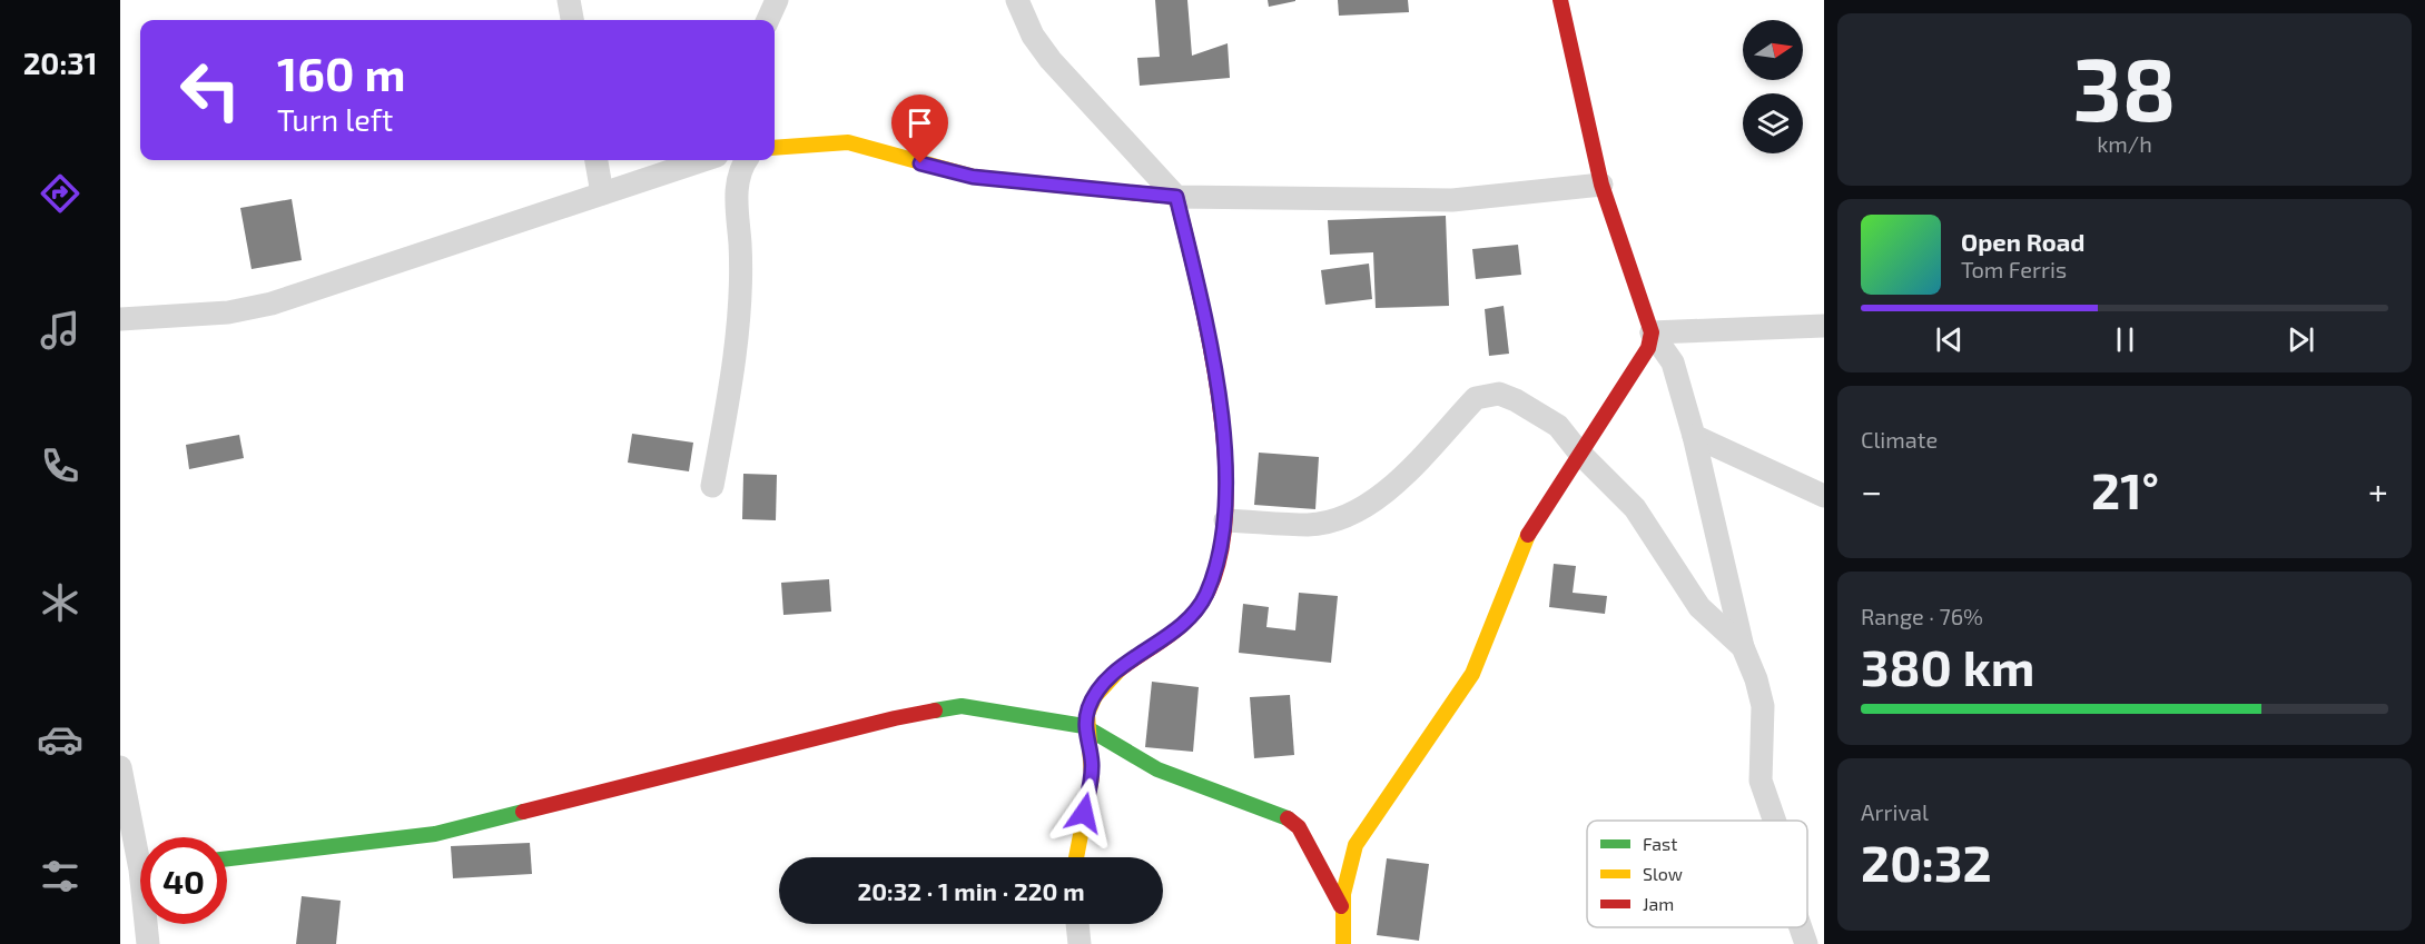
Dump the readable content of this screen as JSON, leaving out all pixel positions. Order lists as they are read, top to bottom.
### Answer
{
  "legend": ["Fast", "Slow", "Jam"],
  "north": "right",
  "page": {
    "tabs": "20:31",
    "tile": [
      ["38", "km/h"],
      "Climate",
      ["Range · 76%", "380 km"],
      ["Arrival", "20:32"]
    ],
    "turn": ["160 m", "Turn left"],
    "song": ["Open Road", "Tom Ferris"],
    "heat": ["−", "21°", "+"],
    "limit": "40",
    "trip": "20:32 · 1 min · 220 m"
  }
}
